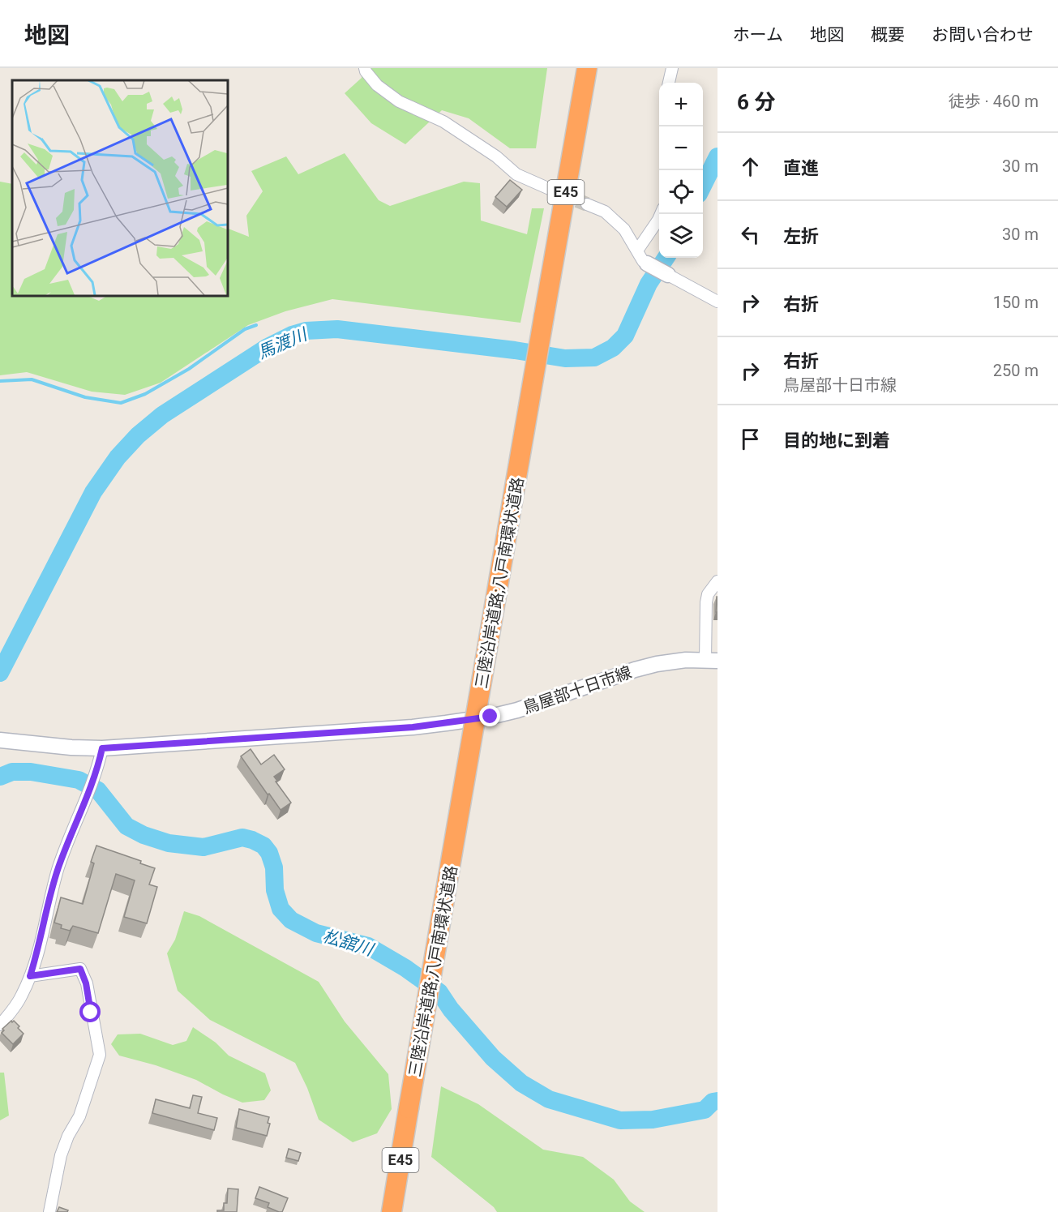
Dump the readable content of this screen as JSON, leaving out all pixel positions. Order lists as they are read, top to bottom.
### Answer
{
  "streets": {
    "highway": ["E45", "三陸沿岸道路;八戸南環状道路"],
    "main road": ["鳥屋部十日市線"]
  },
  "water": ["馬渡川", "松舘川"],
  "page": {
    "header": "地図",
    "nav": [
      "ホーム",
      "地図",
      "概要",
      "お問い合わせ"
    ],
    "heading": ["6 分", "徒歩 · 460 m"],
    "map_buttons": ["+", "−"],
    "list": [
      ["直進", "30 m"],
      ["左折", "30 m"],
      ["右折", "150 m"],
      ["右折", "鳥屋部十日市線", "250 m"],
      "目的地に到着"
    ]
  }
}
